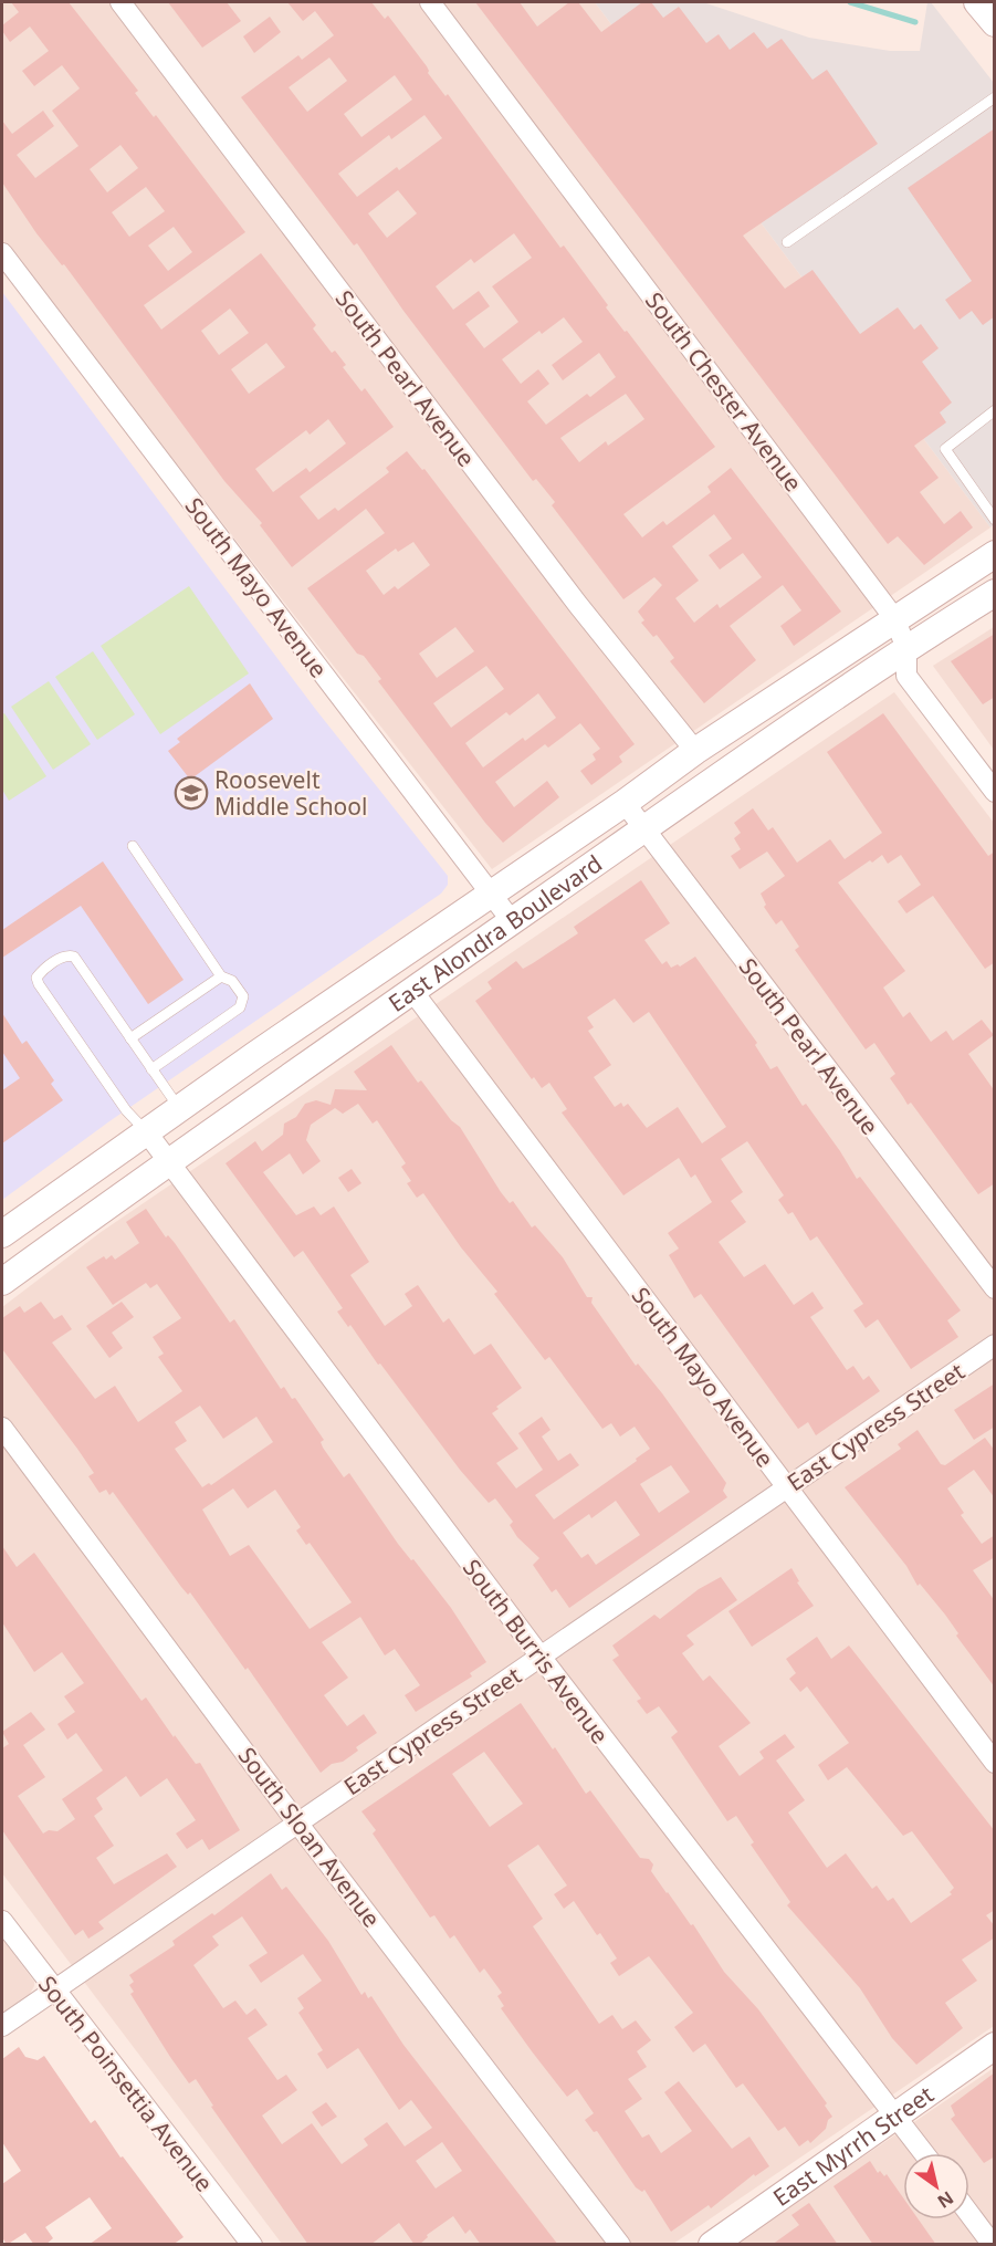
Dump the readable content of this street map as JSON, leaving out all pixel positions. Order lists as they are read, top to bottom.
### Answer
{
  "streets": {
    "main road": ["East Alondra Boulevard", "East Myrrh Street"],
    "street": [
      "South Pearl Avenue",
      "South Chester Avenue",
      "South Mayo Avenue",
      "East Cypress Street",
      "South Burris Avenue",
      "South Sloan Avenue",
      "South Poinsettia Avenue"
    ]
  },
  "crossings": [
    ["South Pearl Avenue", "East Alondra Boulevard"],
    ["South Chester Avenue", "East Alondra Boulevard"],
    ["South Mayo Avenue", "East Alondra Boulevard"],
    ["South Mayo Avenue", "East Cypress Street"],
    ["East Alondra Boulevard", "South Burris Avenue"],
    ["East Cypress Street", "South Burris Avenue"],
    ["East Cypress Street", "South Sloan Avenue"],
    ["East Cypress Street", "South Poinsettia Avenue"],
    ["South Burris Avenue", "East Myrrh Street"]
  ],
  "places": {
    "school or university": ["Roosevelt Middle School"]
  },
  "north": "bottom right"
}
